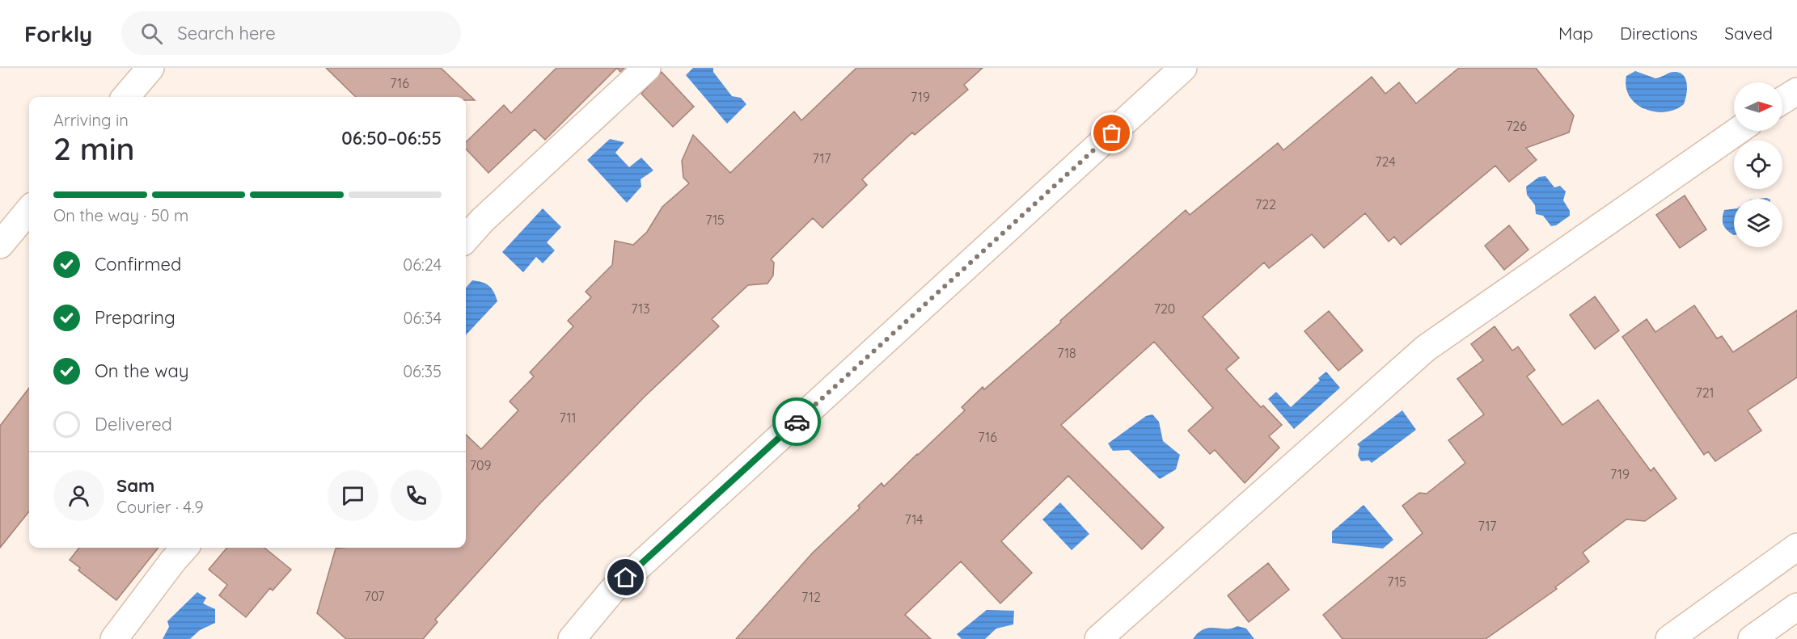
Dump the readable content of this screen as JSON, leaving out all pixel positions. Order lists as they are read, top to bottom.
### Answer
{
  "house_numbers": [
    "716",
    "719",
    "726",
    "717",
    "724",
    "722",
    "715",
    "713",
    "720",
    "718",
    "721",
    "711",
    "716",
    "709",
    "719",
    "714",
    "717",
    "715",
    "707",
    "712"
  ],
  "north": "right",
  "page": {
    "header": "Forkly",
    "search": "Search here",
    "nav": ["Map", "Directions", "Saved"],
    "heading": ["2 min", "Arriving in", "06:50–06:55"],
    "panel": ["Sam", "Courier · 4.9"],
    "bar": "On the way · 50 m",
    "list": [
      ["Confirmed", "06:24"],
      ["Preparing", "06:34"],
      ["On the way", "06:35"],
      "Delivered"
    ]
  }
}
